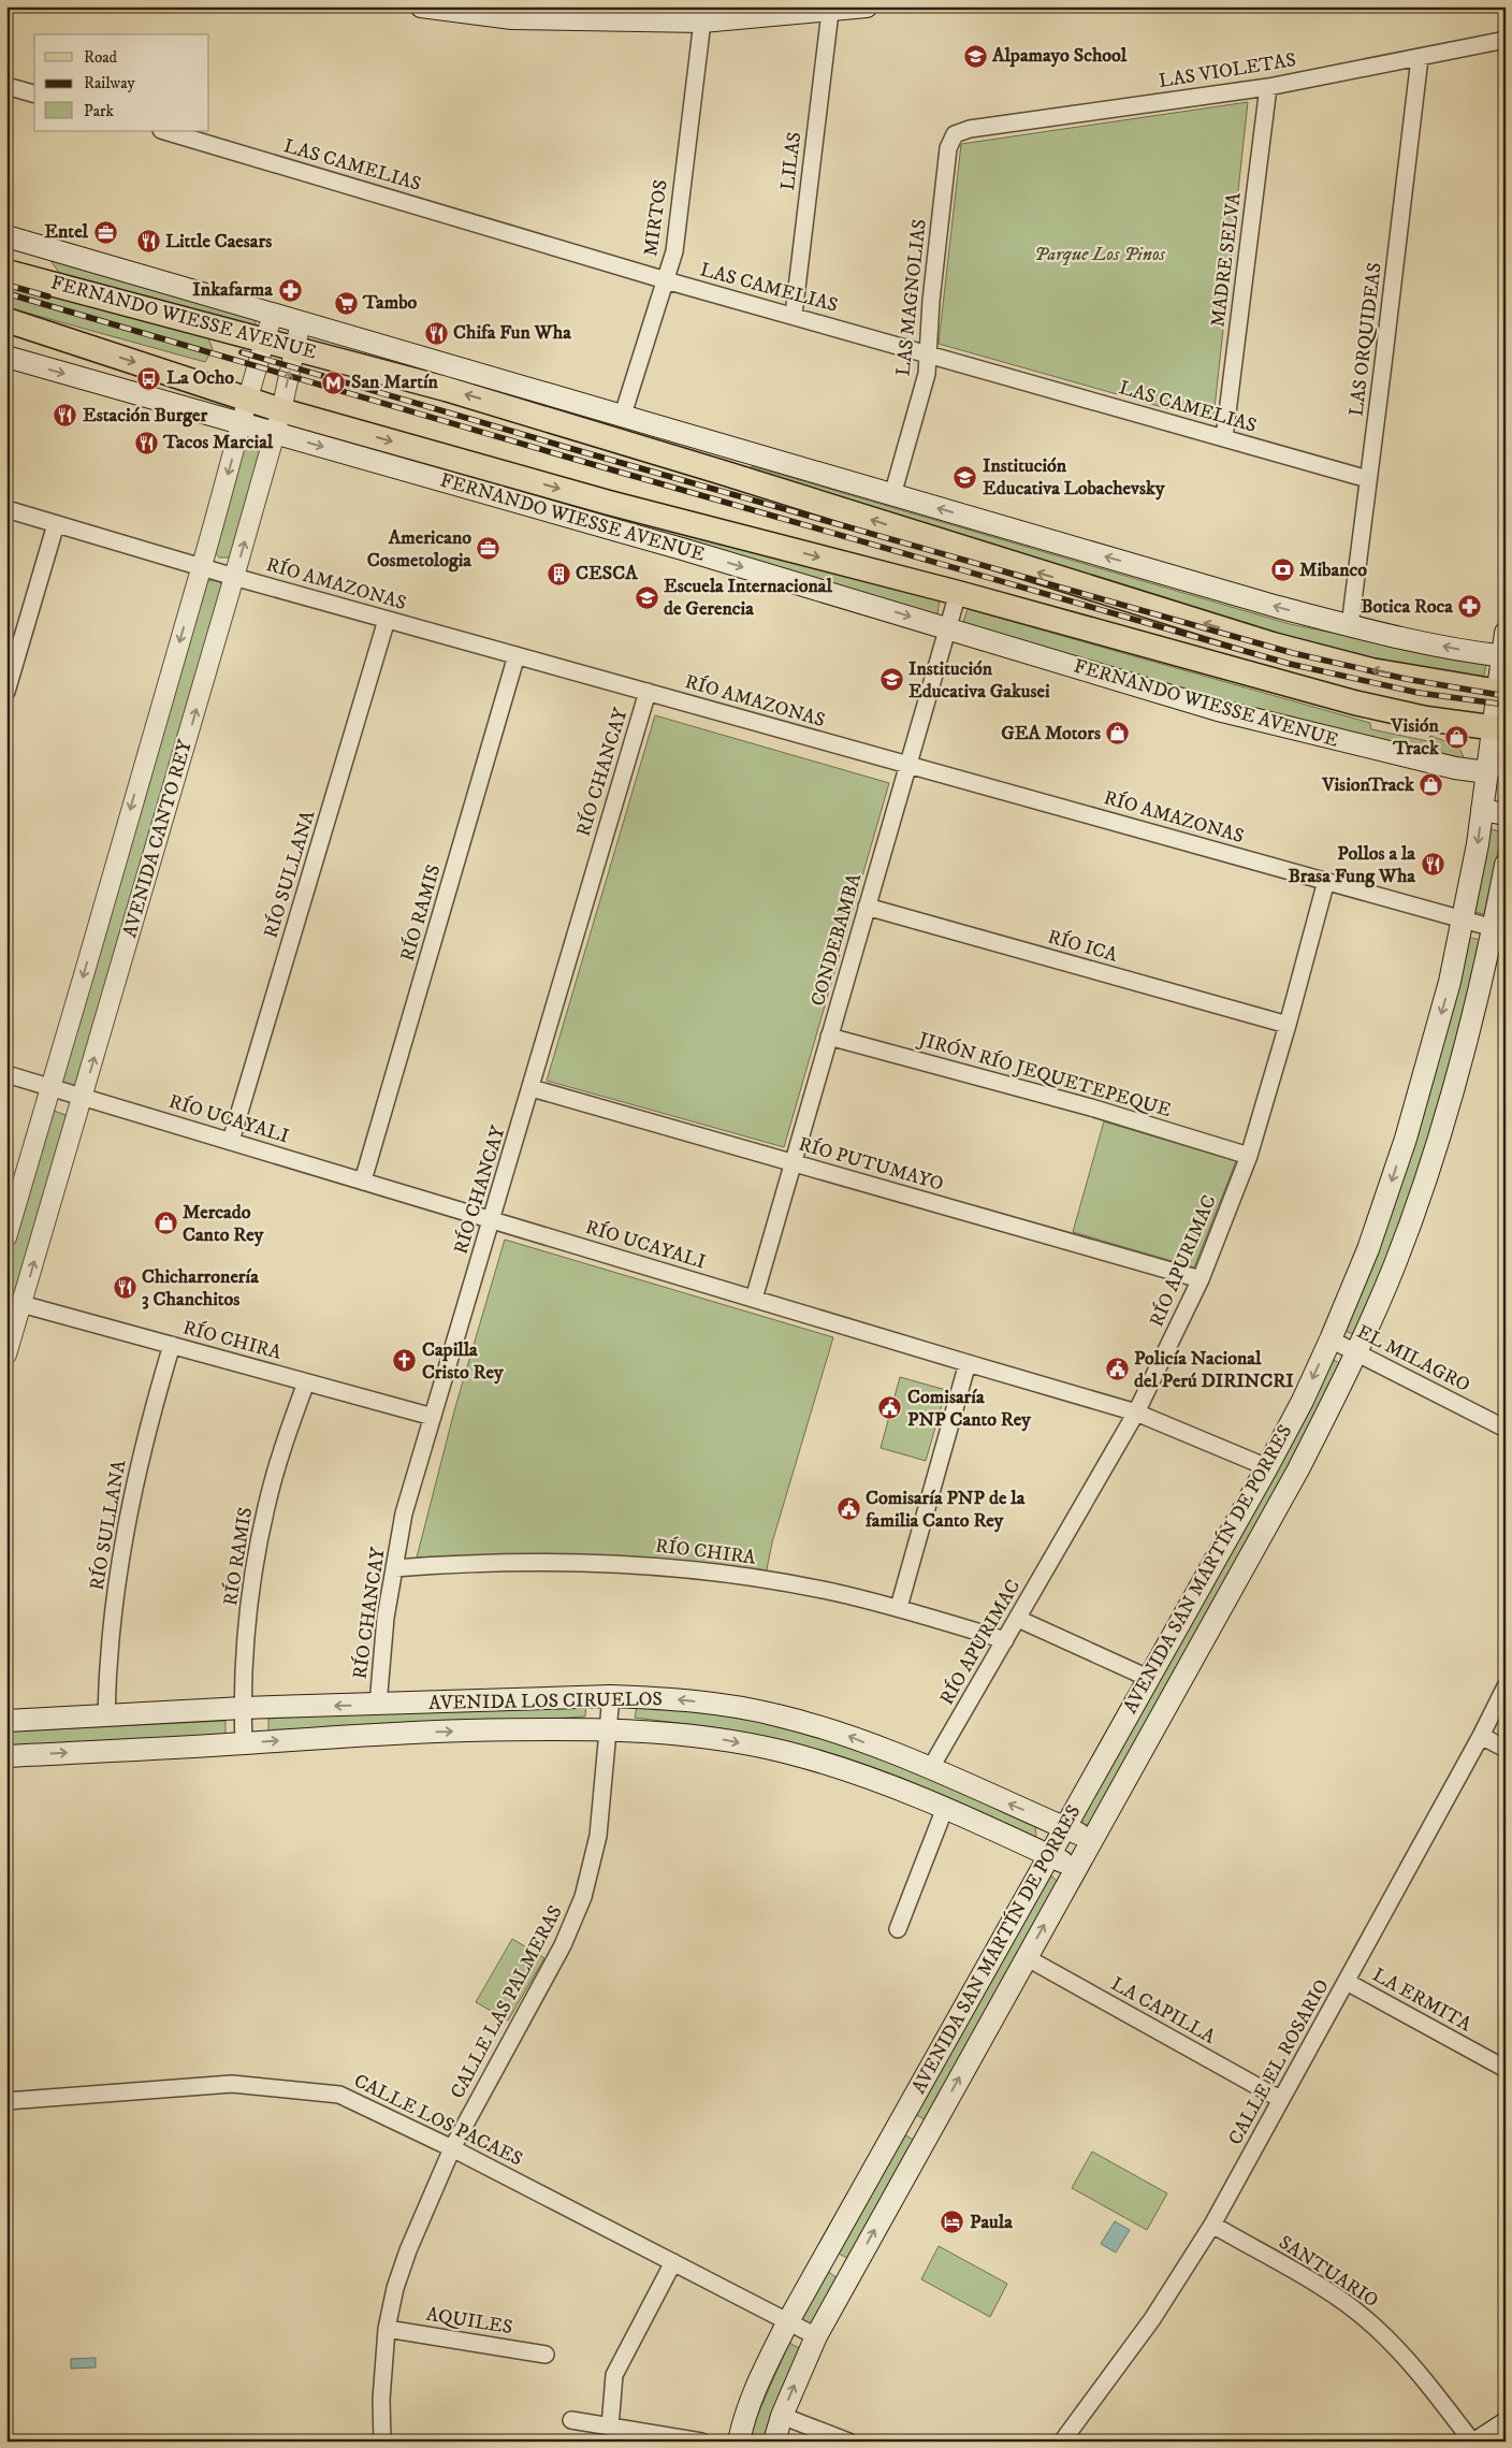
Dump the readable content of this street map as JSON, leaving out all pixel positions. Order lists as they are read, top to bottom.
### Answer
{
  "streets": {
    "main road": ["FERNANDO WIESSE AVENUE", "AVENIDA SAN MARTÍN DE PORRES", "AVENIDA LOS CIRUELOS"],
    "street": [
      "LAS VIOLETAS",
      "LILAS",
      "LAS CAMELIAS",
      "MIRTOS",
      "MADRE SELVA",
      "LAS MAGNOLIAS",
      "LAS ORQUIDEAS",
      "RÍO AMAZONAS",
      "RÍO CHANCAY",
      "AVENIDA CANTO REY",
      "RÍO SULLANA",
      "RÍO RAMIS",
      "CONDEBAMBA",
      "RÍO ICA",
      "JIRÓN RÍO JEQUETEPEQUE",
      "RÍO UCAYALI",
      "RÍO PUTUMAYO",
      "RÍO APURIMAC",
      "RÍO CHIRA",
      "EL MILAGRO",
      "LA ERMITA",
      "CALLE LAS PALMERAS",
      "LA CAPILLA",
      "CALLE EL ROSARIO",
      "CALLE LOS PACAES",
      "SANTUARIO",
      "AQUILES"
    ]
  },
  "crossings": [
    ["LAS VIOLETAS", "MADRE SELVA"],
    ["LAS VIOLETAS", "LAS MAGNOLIAS"],
    ["LAS VIOLETAS", "LAS ORQUIDEAS"],
    ["LILAS", "LAS CAMELIAS"],
    ["LAS CAMELIAS", "MIRTOS"],
    ["LAS CAMELIAS", "MADRE SELVA"],
    ["LAS CAMELIAS", "LAS MAGNOLIAS"],
    ["LAS CAMELIAS", "LAS ORQUIDEAS"],
    ["MIRTOS", "FERNANDO WIESSE AVENUE"],
    ["LAS MAGNOLIAS", "FERNANDO WIESSE AVENUE"],
    ["FERNANDO WIESSE AVENUE", "LAS ORQUIDEAS"],
    ["FERNANDO WIESSE AVENUE", "AVENIDA CANTO REY"],
    ["FERNANDO WIESSE AVENUE", "CONDEBAMBA"],
    ["FERNANDO WIESSE AVENUE", "AVENIDA SAN MARTÍN DE PORRES"],
    ["RÍO AMAZONAS", "RÍO CHANCAY"],
    ["RÍO AMAZONAS", "AVENIDA CANTO REY"],
    ["RÍO AMAZONAS", "RÍO SULLANA"],
    ["RÍO AMAZONAS", "RÍO RAMIS"],
    ["RÍO AMAZONAS", "CONDEBAMBA"],
    ["RÍO AMAZONAS", "RÍO APURIMAC"],
    ["RÍO AMAZONAS", "AVENIDA SAN MARTÍN DE PORRES"],
    ["RÍO CHANCAY", "RÍO UCAYALI"],
    ["RÍO CHANCAY", "RÍO PUTUMAYO"],
    ["RÍO CHANCAY", "RÍO CHIRA"],
    ["RÍO CHANCAY", "AVENIDA LOS CIRUELOS"],
    ["AVENIDA CANTO REY", "RÍO UCAYALI"],
    ["AVENIDA CANTO REY", "RÍO CHIRA"],
    ["RÍO SULLANA", "RÍO UCAYALI"],
    ["RÍO SULLANA", "RÍO CHIRA"],
    ["RÍO SULLANA", "AVENIDA LOS CIRUELOS"],
    ["RÍO RAMIS", "RÍO UCAYALI"],
    ["RÍO RAMIS", "RÍO CHIRA"],
    ["RÍO RAMIS", "AVENIDA LOS CIRUELOS"],
    ["CONDEBAMBA", "RÍO ICA"],
    ["CONDEBAMBA", "JIRÓN RÍO JEQUETEPEQUE"],
    ["CONDEBAMBA", "RÍO UCAYALI"],
    ["CONDEBAMBA", "RÍO PUTUMAYO"],
    ["RÍO ICA", "RÍO APURIMAC"],
    ["JIRÓN RÍO JEQUETEPEQUE", "RÍO APURIMAC"],
    ["RÍO UCAYALI", "RÍO APURIMAC"],
    ["RÍO UCAYALI", "AVENIDA SAN MARTÍN DE PORRES"],
    ["RÍO PUTUMAYO", "RÍO APURIMAC"],
    ["RÍO APURIMAC", "RÍO CHIRA"],
    ["RÍO APURIMAC", "AVENIDA LOS CIRUELOS"],
    ["EL MILAGRO", "AVENIDA SAN MARTÍN DE PORRES"],
    ["AVENIDA SAN MARTÍN DE PORRES", "AVENIDA LOS CIRUELOS"],
    ["AVENIDA SAN MARTÍN DE PORRES", "LA CAPILLA"],
    ["AVENIDA SAN MARTÍN DE PORRES", "CALLE LOS PACAES"],
    ["AVENIDA LOS CIRUELOS", "CALLE LAS PALMERAS"],
    ["LA ERMITA", "CALLE EL ROSARIO"],
    ["CALLE LAS PALMERAS", "CALLE LOS PACAES"],
    ["CALLE LAS PALMERAS", "AQUILES"],
    ["LA CAPILLA", "CALLE EL ROSARIO"],
    ["CALLE EL ROSARIO", "SANTUARIO"]
  ],
  "parks": ["Parque Los Pinos"],
  "places": {
    "school or university": [
      "Alpamayo School",
      "Institución Educativa Lobachevsky",
      "Escuela Internacional de Gerencia",
      "Institución Educativa Gakusei"
    ],
    "office": ["Entel", "Americano Cosmetologia"],
    "restaurant": [
      "Little Caesars",
      "Chifa Fun Wha",
      "Estación Burger",
      "Tacos Marcial",
      "Pollos a la Brasa Fung Wha",
      "Chicharronería 3 Chanchitos"
    ],
    "pharmacy": ["Inkafarma", "Botica Roca"],
    "supermarket": ["Tambo"],
    "bus stop": ["La Ocho"],
    "metro station": ["San Martín"],
    "bank": ["Mibanco"],
    "building": ["CESCA"],
    "shop": [
      "GEA Motors",
      "Visión Track",
      "VisionTrack",
      "Mercado Canto Rey"
    ],
    "church": ["Capilla Cristo Rey"],
    "public building": ["Policía Nacional del Perú DIRINCRI", "Comisaría PNP Canto Rey", "Comisaría PNP de la familia Canto Rey"],
    "hotel": ["Paula"]
  },
  "legend": ["Road", "Railway", "Park"]
}
